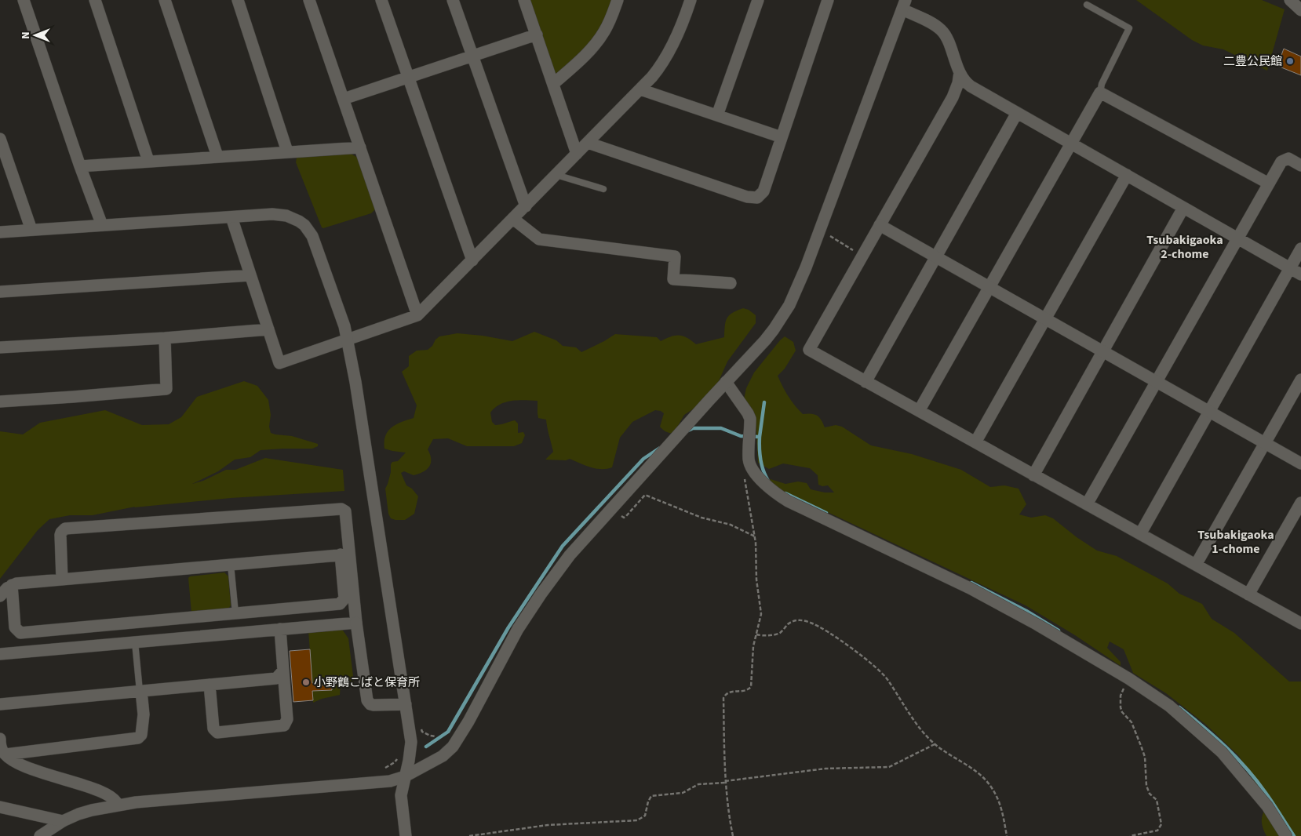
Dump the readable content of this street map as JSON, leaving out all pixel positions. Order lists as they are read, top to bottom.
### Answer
{
  "districts": ["Tsubakigaoka 2-chome", "Tsubakigaoka 1-chome"],
  "places": ["二豊公民館", "小野鶴こばと保育所"],
  "north": "left"
}
